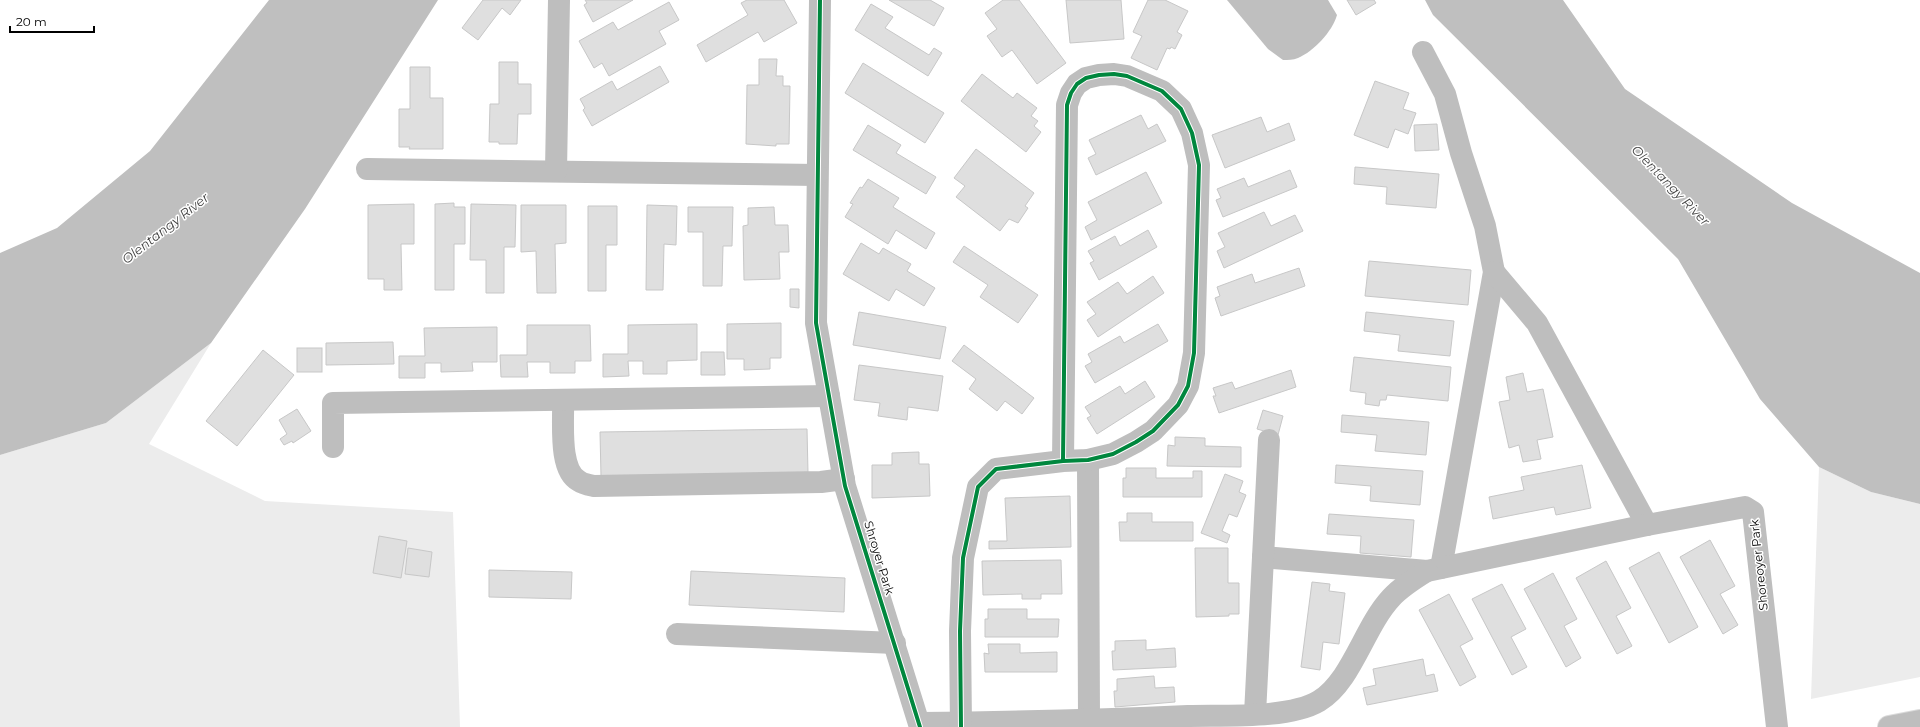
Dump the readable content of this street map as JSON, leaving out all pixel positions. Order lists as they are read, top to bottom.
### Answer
{
  "streets": {
    "main road": ["Shroyer Park", "Shoreoyer Park"]
  },
  "water": ["Olentangy River"],
  "scale_bar": "20 m"
}
